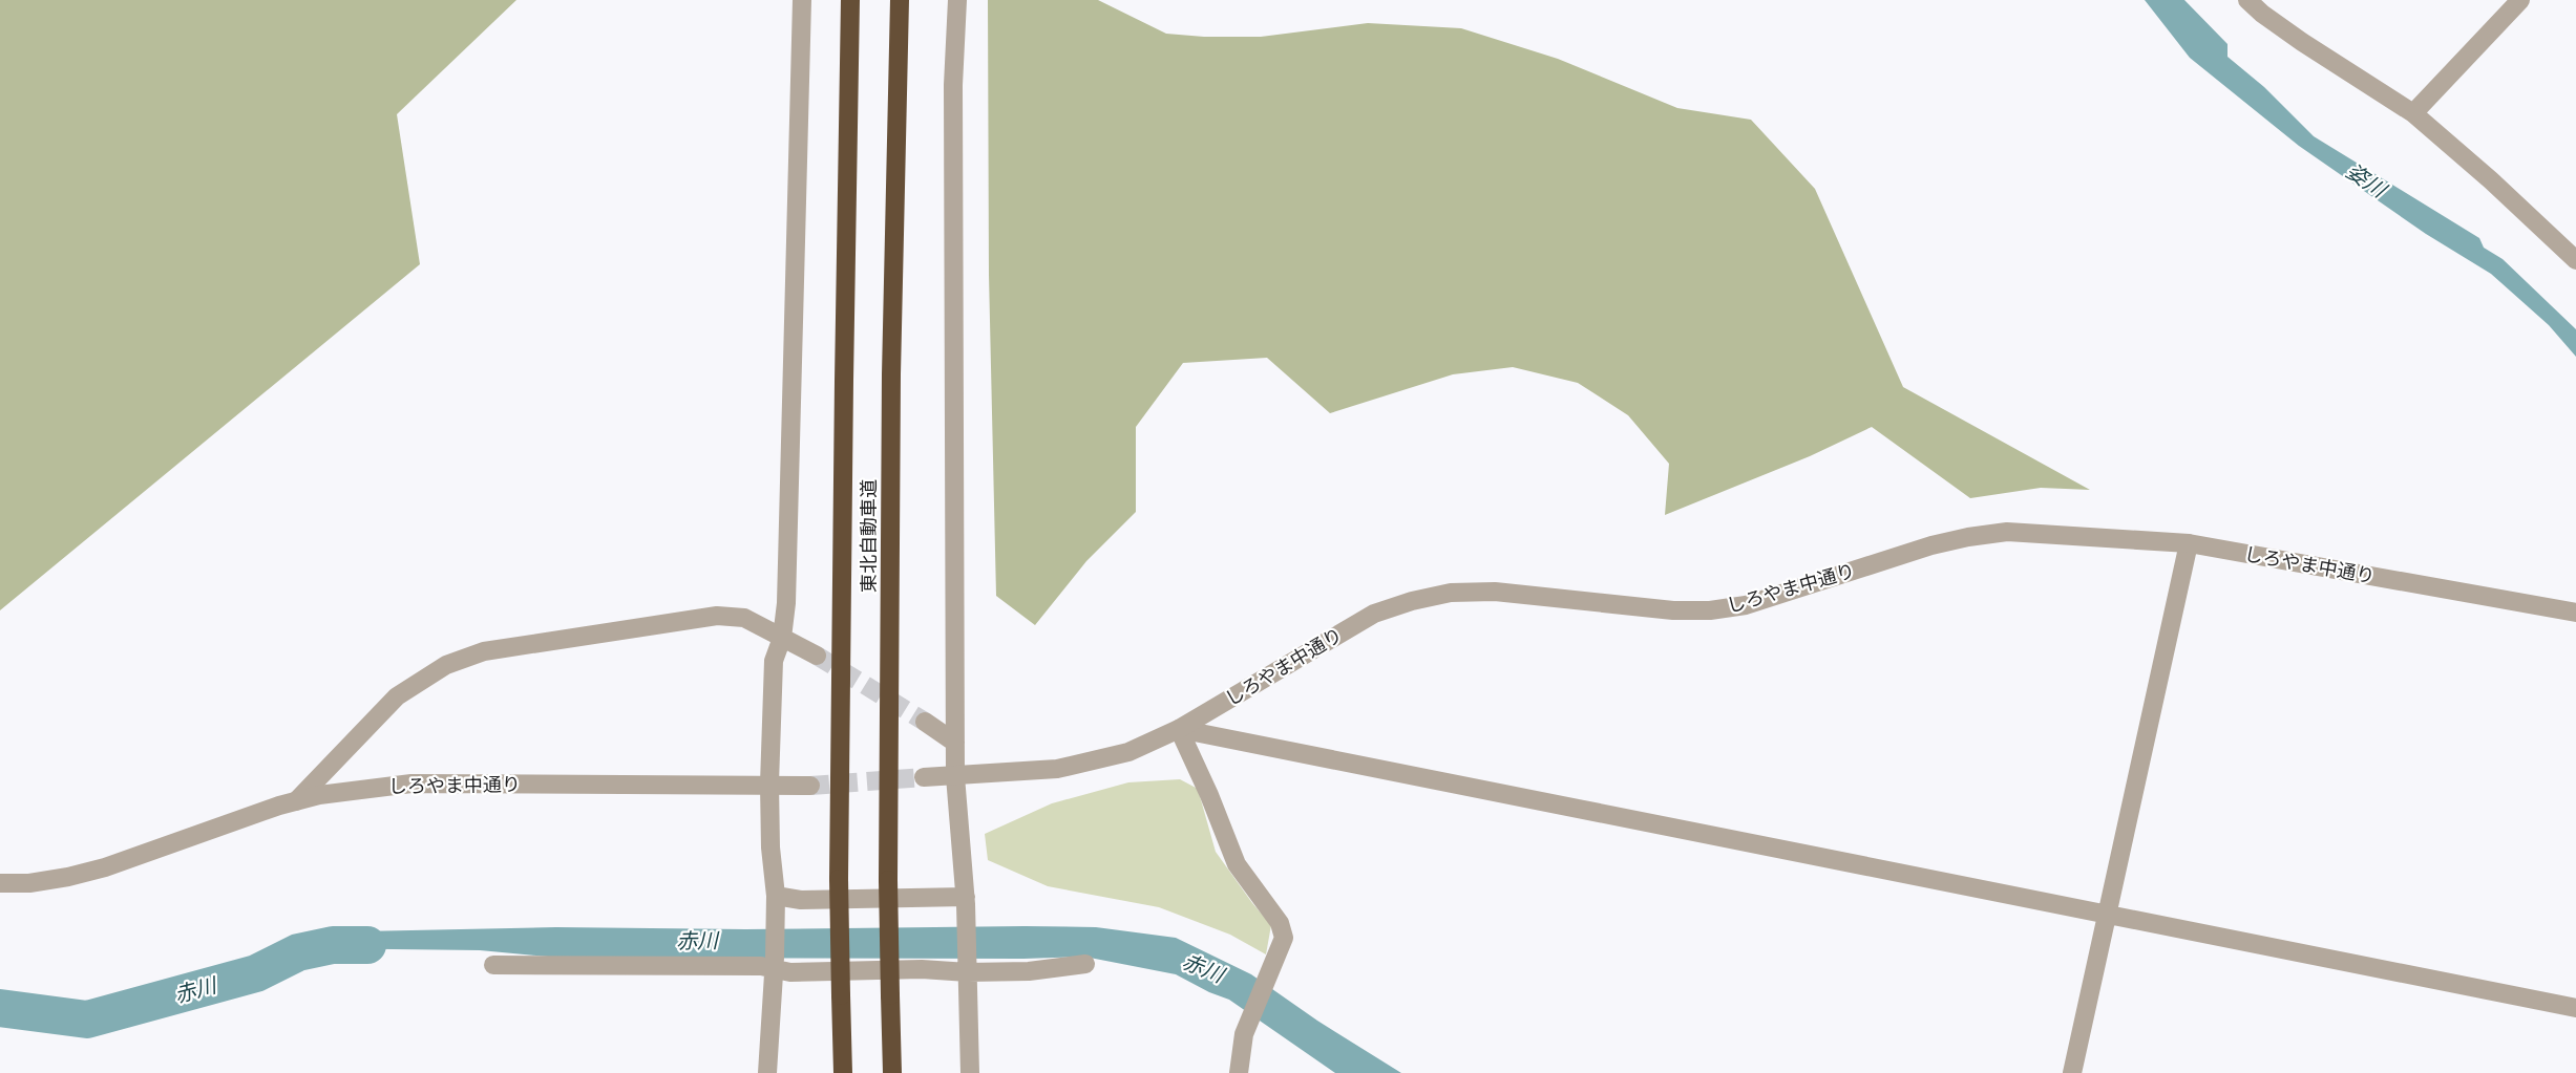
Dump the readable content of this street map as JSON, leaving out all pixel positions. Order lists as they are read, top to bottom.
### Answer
{
  "streets": {
    "highway": ["東北自動車道"],
    "street": ["しろやま中通り"]
  },
  "water": ["姿川", "赤川"]
}
